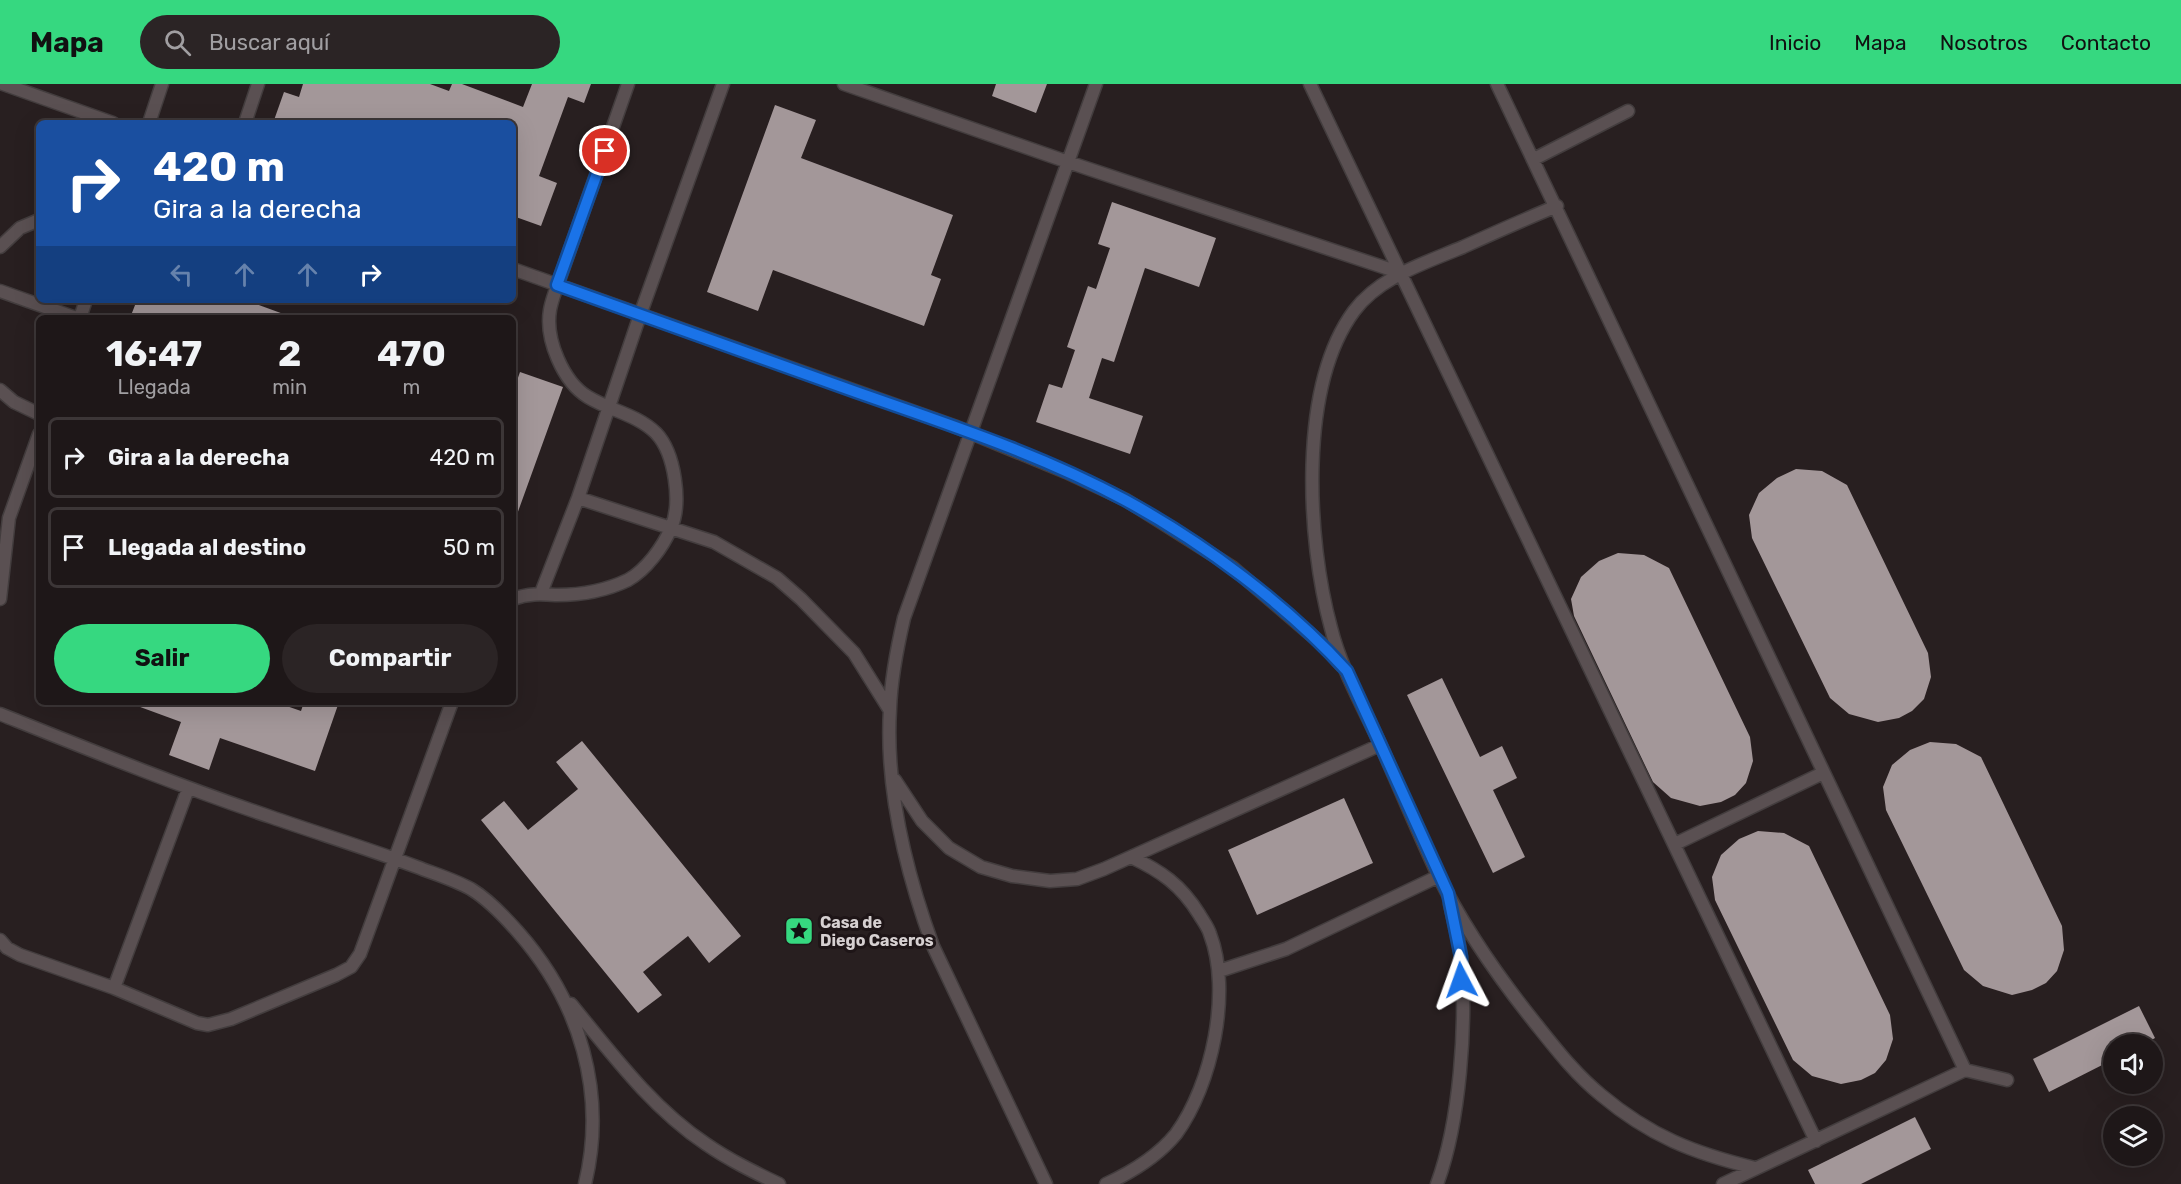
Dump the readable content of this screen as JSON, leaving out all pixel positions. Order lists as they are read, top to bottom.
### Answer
{
  "places": {
    "place": ["Casa de Diego Caseros"]
  },
  "page": {
    "header": "Mapa",
    "search": "Buscar aquí",
    "nav": [
      "Inicio",
      "Mapa",
      "Nosotros",
      "Contacto"
    ],
    "turn": ["420 m", "Gira a la derecha"],
    "eta": [
      "16:47",
      "Llegada",
      "2",
      "min",
      "470",
      "m"
    ],
    "list": [
      {
        "name": "Gira a la derecha",
        "value": "420 m"
      },
      {
        "name": "Llegada al destino",
        "value": "50 m"
      }
    ],
    "buttons": ["Salir", "Compartir"]
  }
}
